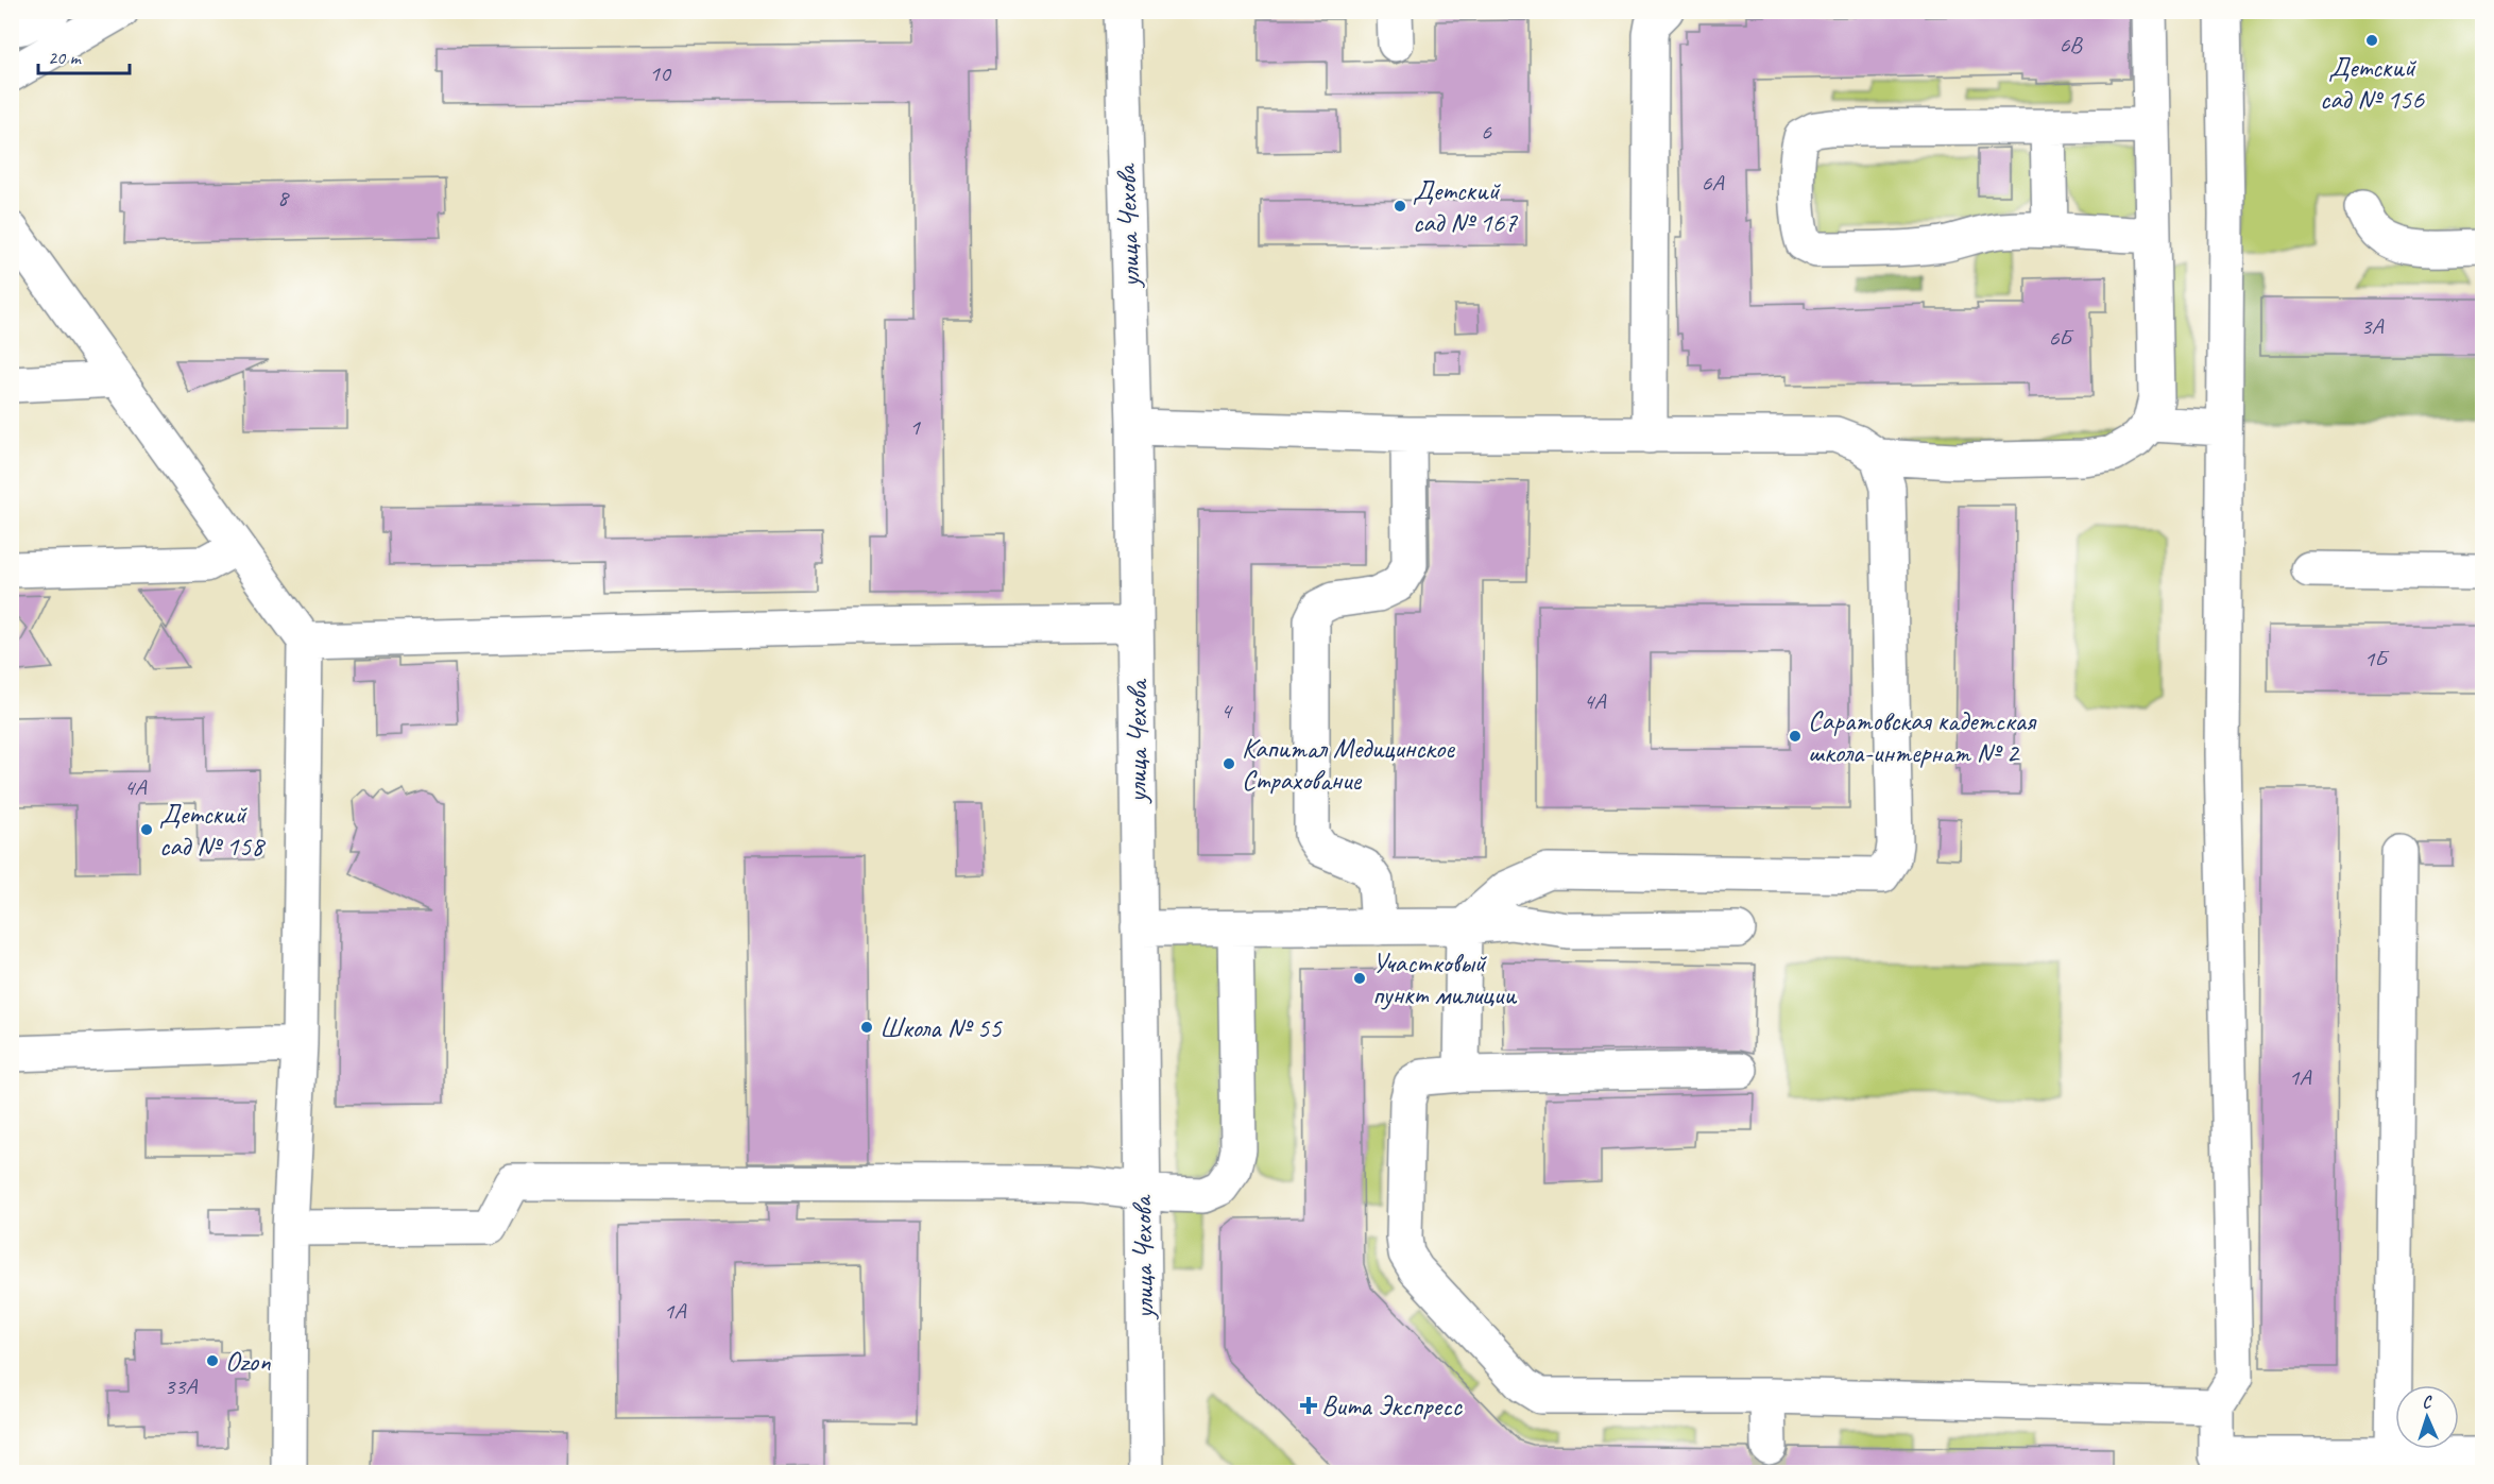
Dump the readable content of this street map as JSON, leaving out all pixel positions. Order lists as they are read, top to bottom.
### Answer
{
  "streets": {
    "street": ["улица Чехова"]
  },
  "places": {
    "other": [
      "Детский сад № 156",
      "Детский сад № 167",
      "Саратовская кадетская школа-интернат № 2",
      "Капитал Медицинское Страхование",
      "Детский сад № 158",
      "Участковый пункт милиции",
      "Школа № 55",
      "Ozon"
    ],
    "health": ["Вита Экспресс"]
  },
  "house_numbers": [
    "6В",
    "10",
    "6",
    "6А",
    "8",
    "3А",
    "6Б",
    "1",
    "1Б",
    "4А",
    "4",
    "4А",
    "1А",
    "1А",
    "33А"
  ],
  "scale_bar": "20 m",
  "north": "top"
}
